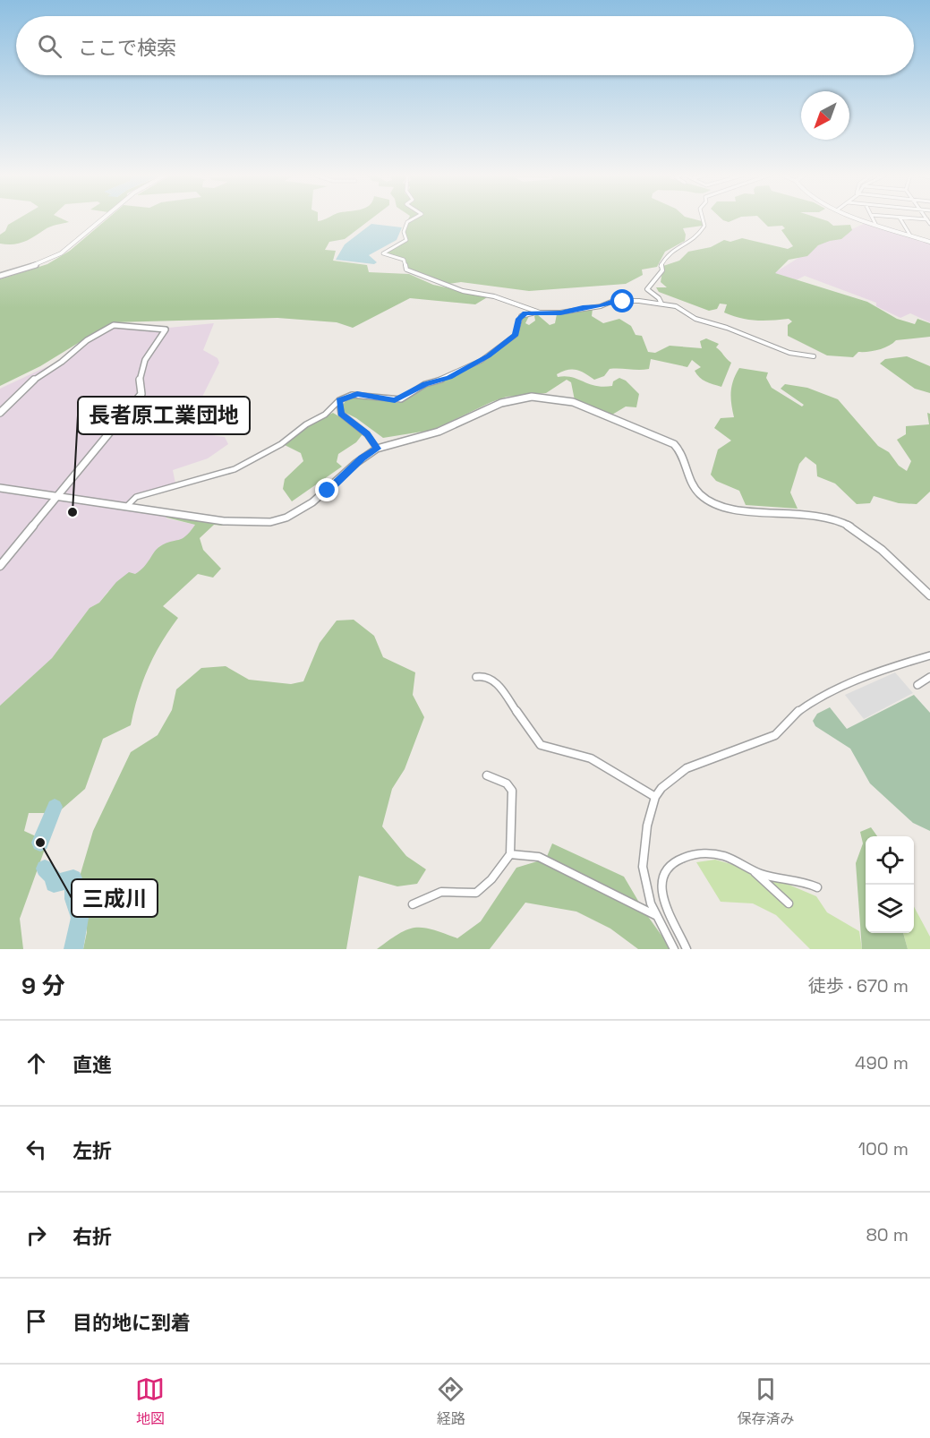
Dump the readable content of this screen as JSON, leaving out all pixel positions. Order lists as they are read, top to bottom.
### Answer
{
  "places": ["長者原工業団地", "三成川"],
  "north": "bottom left",
  "page": {
    "search": "ここで検索",
    "heading": ["9 分", "徒歩 · 670 m"],
    "list": [
      ["直進", "490 m"],
      ["左折", "100 m"],
      ["右折", "80 m"],
      "目的地に到着"
    ],
    "nav": ["地図", "経路", "保存済み"]
  }
}
